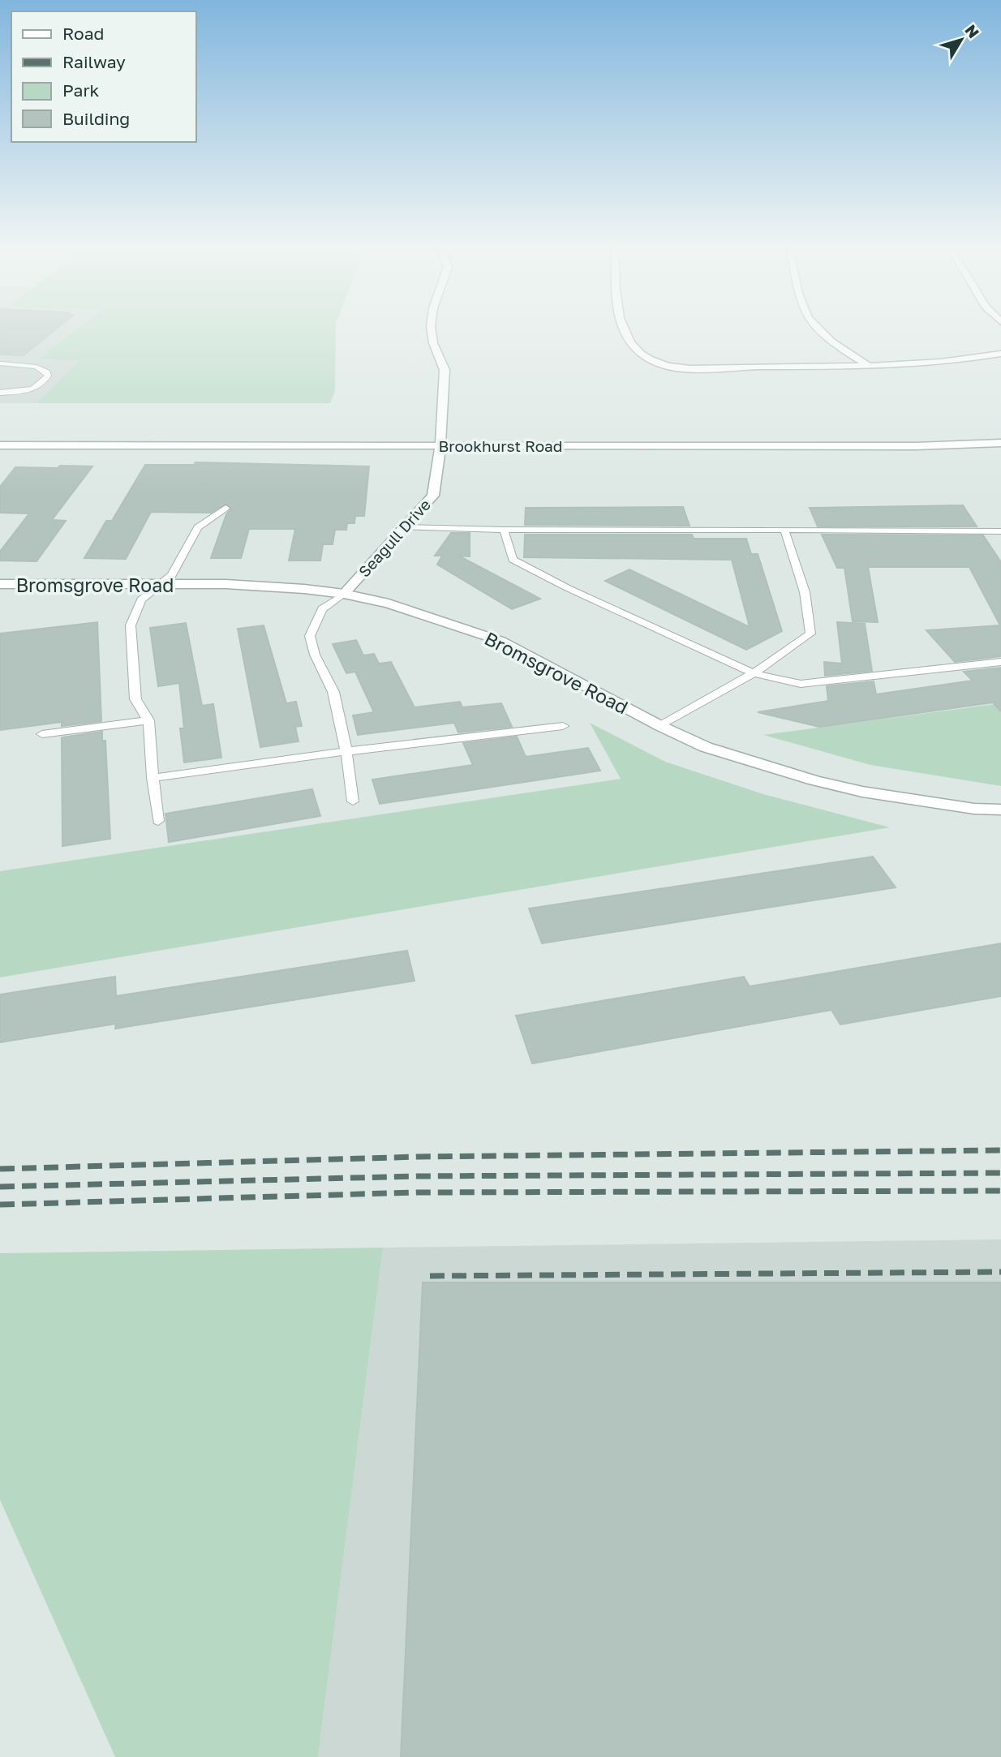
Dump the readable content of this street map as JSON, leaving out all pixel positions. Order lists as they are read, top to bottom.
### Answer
{
  "streets": {
    "street": ["Brookhurst Road", "Seagull Drive", "Bromsgrove Road"]
  },
  "crossings": [
    ["Brookhurst Road", "Seagull Drive"],
    ["Seagull Drive", "Bromsgrove Road"]
  ],
  "legend": [
    "Road",
    "Railway",
    "Park",
    "Building"
  ],
  "north": "top right"
}
